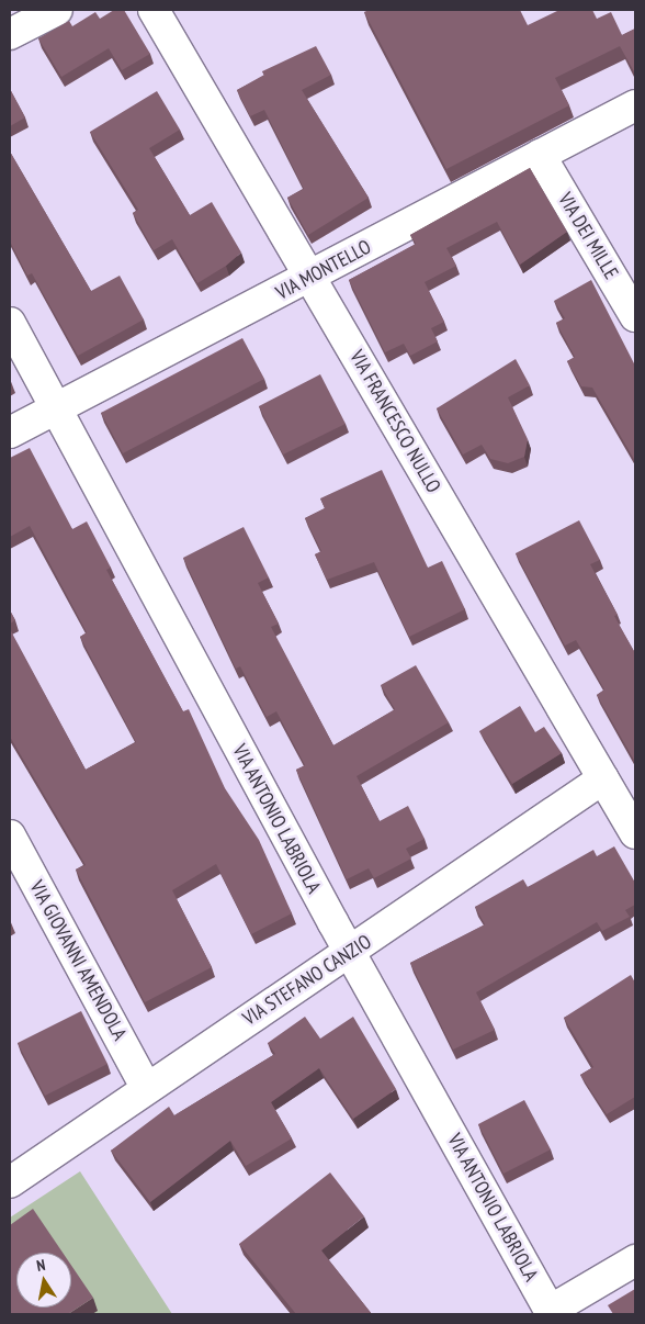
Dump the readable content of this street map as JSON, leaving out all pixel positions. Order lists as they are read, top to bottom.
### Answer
{
  "streets": {
    "street": [
      "VIA DEI MILLE",
      "VIA MONTELLO",
      "VIA FRANCESCO NULLO",
      "VIA ANTONIO LABRIOLA",
      "VIA GIOVANNI AMENDOLA",
      "VIA STEFANO CANZIO"
    ]
  },
  "crossings": [
    ["VIA DEI MILLE", "VIA MONTELLO"],
    ["VIA MONTELLO", "VIA FRANCESCO NULLO"],
    ["VIA MONTELLO", "VIA ANTONIO LABRIOLA"],
    ["VIA FRANCESCO NULLO", "VIA STEFANO CANZIO"],
    ["VIA ANTONIO LABRIOLA", "VIA STEFANO CANZIO"],
    ["VIA GIOVANNI AMENDOLA", "VIA STEFANO CANZIO"]
  ],
  "north": "top"
}
